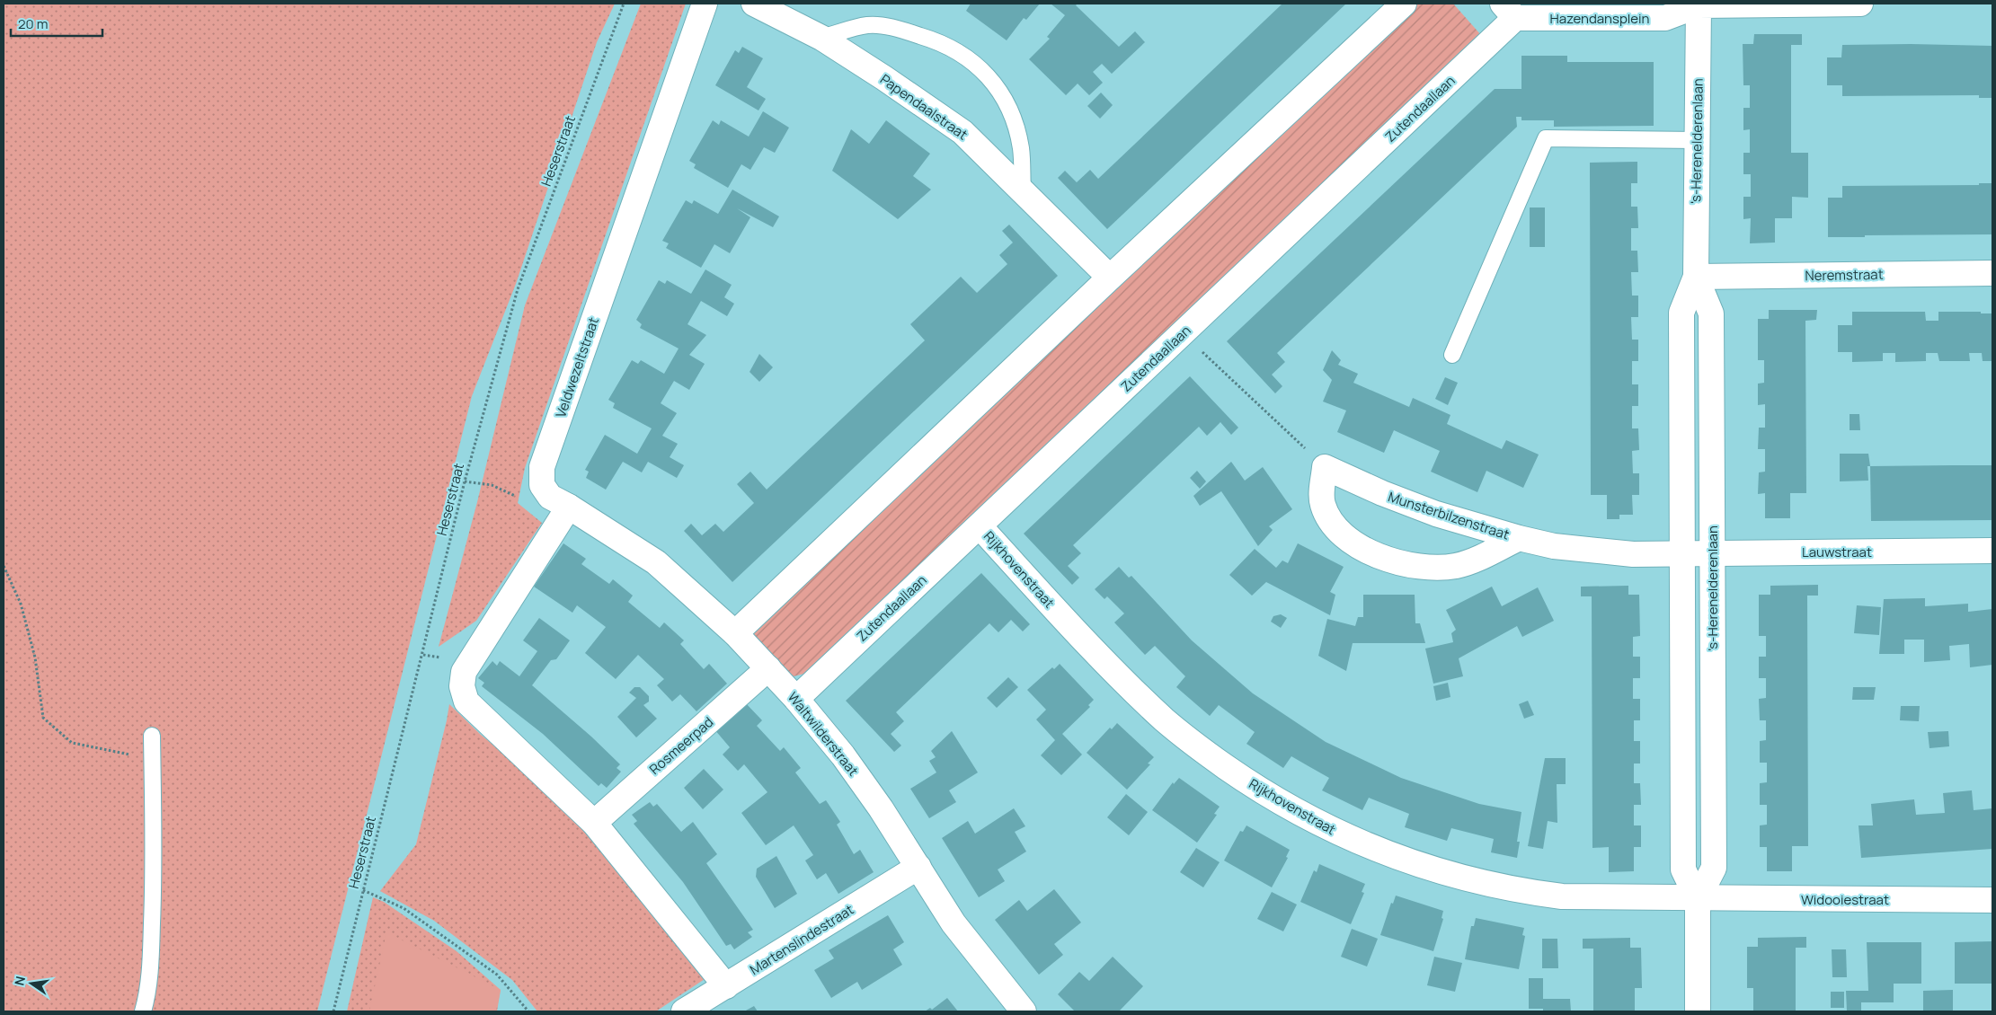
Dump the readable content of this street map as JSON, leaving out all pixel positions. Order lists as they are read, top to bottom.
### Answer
{
  "streets": {
    "street": [
      "Hazendansplein",
      "Papendaalstraat",
      "Zutendaallaan",
      "'s-Herenelderenlaan",
      "Neremstraat",
      "Veldwezeltstraat",
      "Munsterbilzenstraat",
      "Lauwstraat",
      "Rijkhovenstraat",
      "Waltwilderstraat",
      "Rosmeerpad",
      "Widooiestraat",
      "Martenslindestraat"
    ],
    "path": ["Heserstraat"]
  },
  "crossings": [
    ["Hazendansplein", "Zutendaallaan"],
    ["Hazendansplein", "'s-Herenelderenlaan"],
    ["Zutendaallaan", "Rijkhovenstraat"],
    ["Zutendaallaan", "Waltwilderstraat"],
    ["'s-Herenelderenlaan", "Neremstraat"],
    ["'s-Herenelderenlaan", "Munsterbilzenstraat"],
    ["'s-Herenelderenlaan", "Lauwstraat"],
    ["'s-Herenelderenlaan", "Rijkhovenstraat"],
    ["'s-Herenelderenlaan", "Widooiestraat"],
    ["Veldwezeltstraat", "Waltwilderstraat"],
    ["Munsterbilzenstraat", "Lauwstraat"],
    ["Rijkhovenstraat", "Widooiestraat"],
    ["Waltwilderstraat", "Rosmeerpad"],
    ["Waltwilderstraat", "Martenslindestraat"]
  ],
  "scale_bar": "20 m",
  "north": "left"
}
